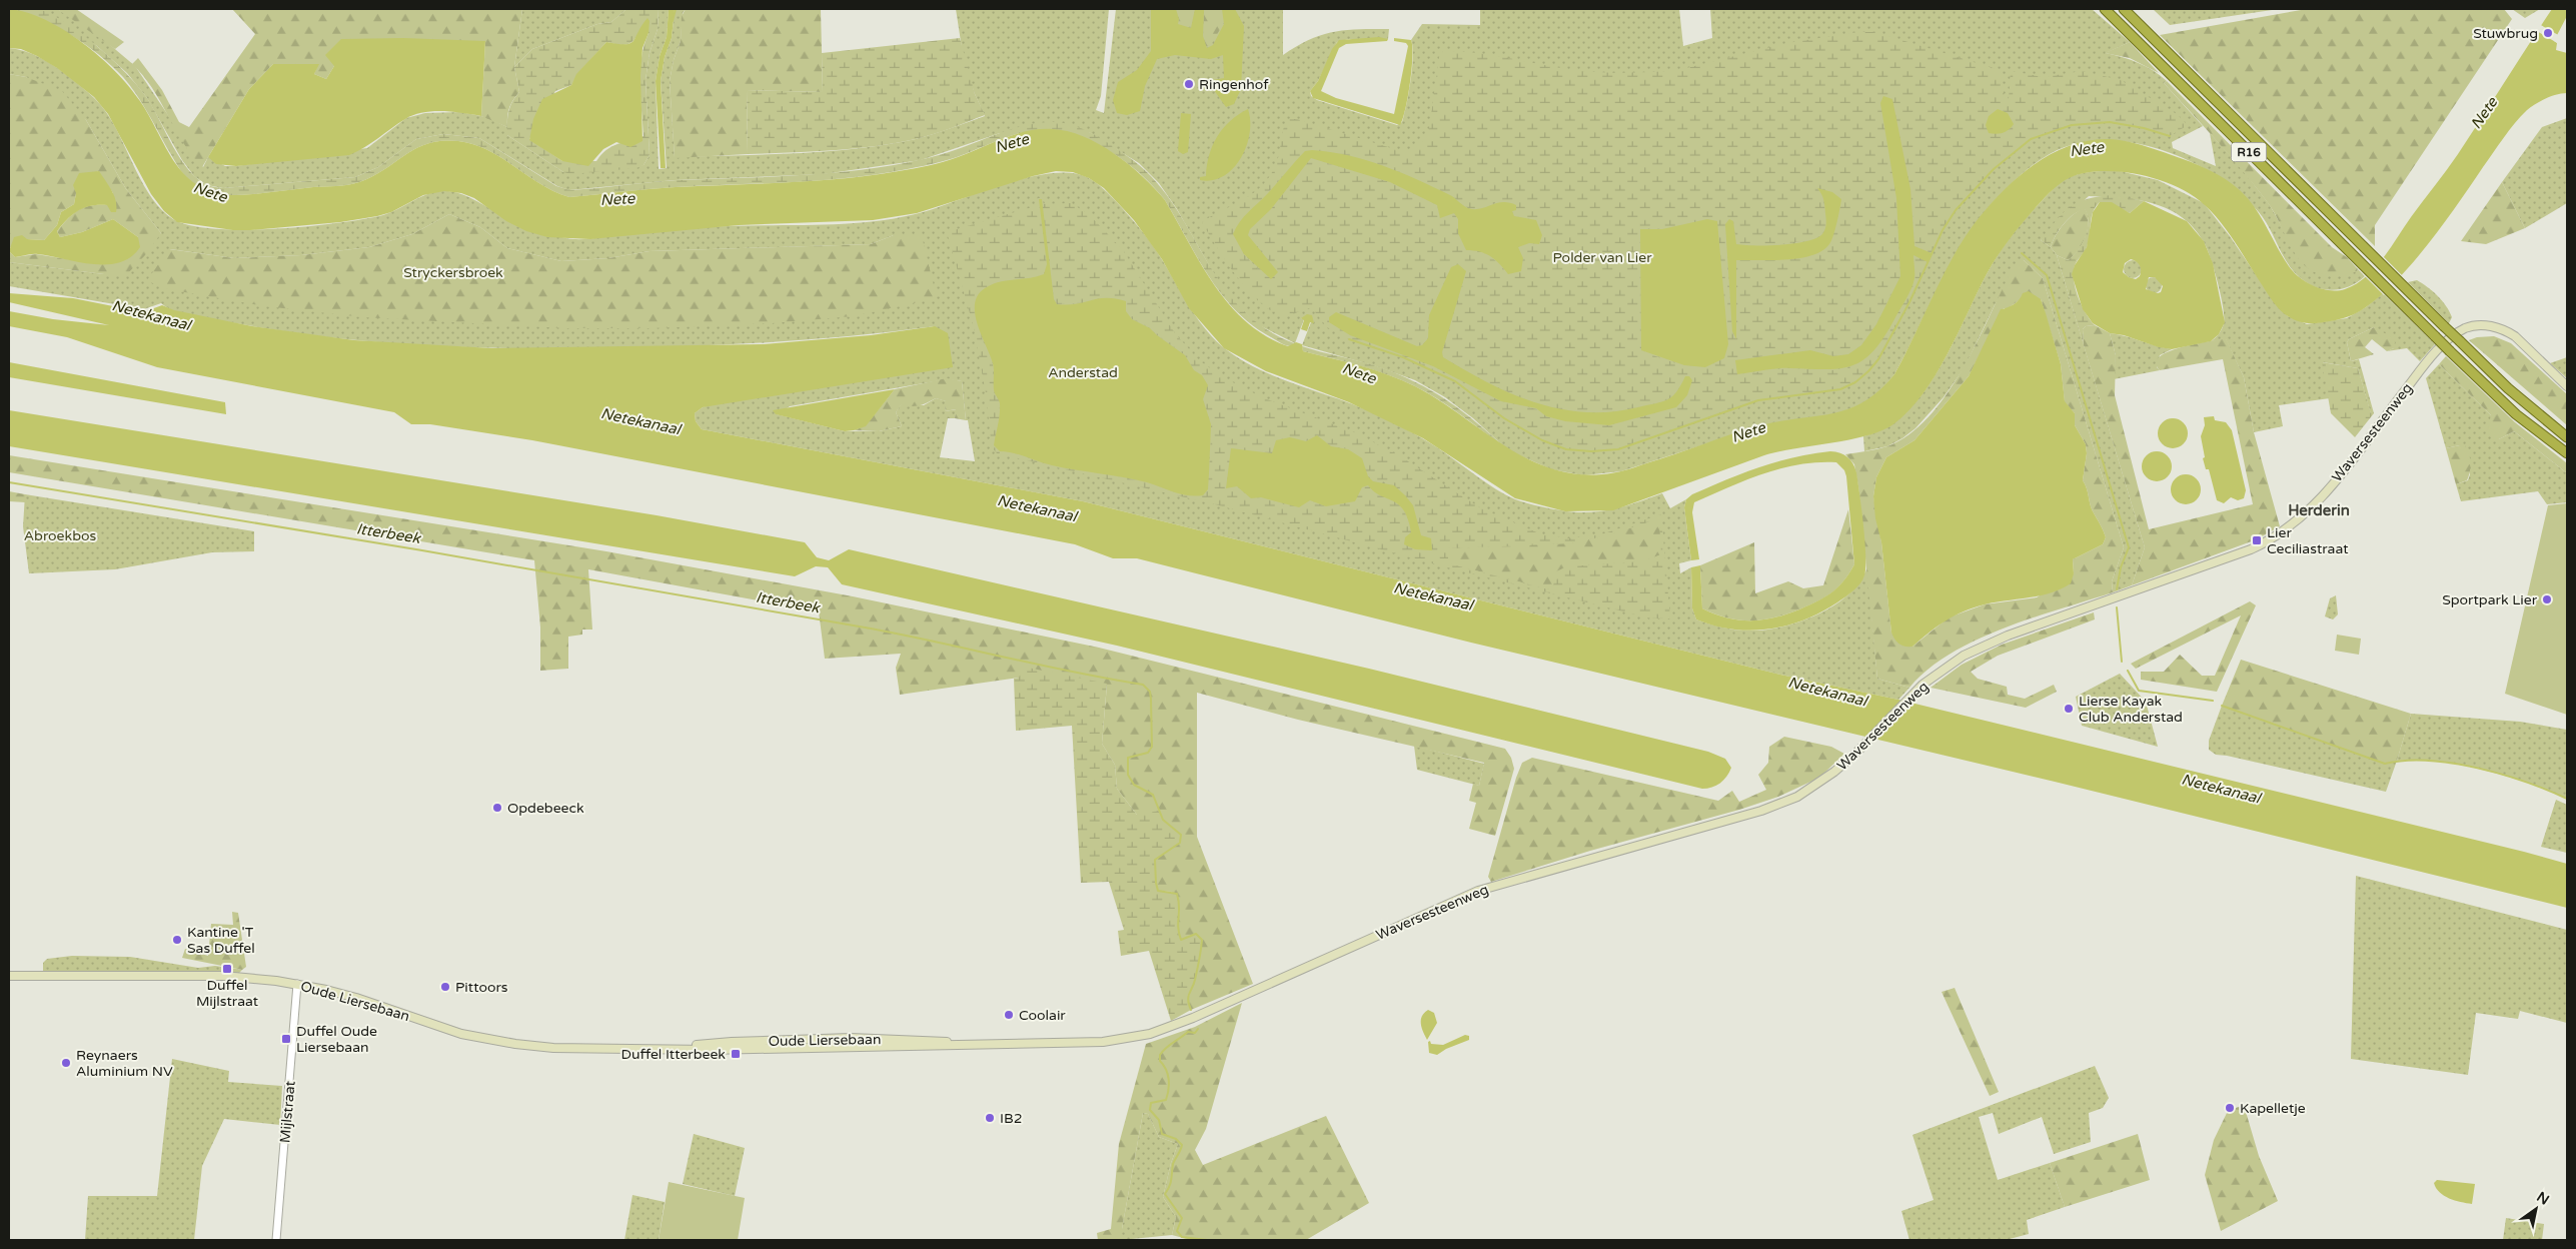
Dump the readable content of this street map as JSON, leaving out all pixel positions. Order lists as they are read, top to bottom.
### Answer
{
  "streets": {
    "highway": ["R16"],
    "main road": ["Waversesteenweg", "Oude Liersebaan"],
    "street": ["Mijlstraat"]
  },
  "crossings": [
    ["Waversesteenweg", "Oude Liersebaan"],
    ["Oude Liersebaan", "Mijlstraat"]
  ],
  "districts": ["Herderin"],
  "water": ["Nete", "Netekanaal", "Itterbeek"],
  "parks": [
    "Polder van Lier",
    "Stryckersbroek",
    "Anderstad",
    "Abroekbos"
  ],
  "places": {
    "other": [
      "Stuwbrug",
      "Ringenhof",
      "Sportpark Lier",
      "Lierse Kayak Club Anderstad",
      "Opdebeeck",
      "Kantine 'T Sas Duffel",
      "Pittoors",
      "Coolair",
      "Reynaers Aluminium NV",
      "Kapelletje",
      "IB2"
    ],
    "transit": [
      "Lier Ceciliastraat",
      "Duffel Mijlstraat",
      "Duffel Oude Liersebaan",
      "Duffel Itterbeek"
    ]
  },
  "north": "top right"
}
